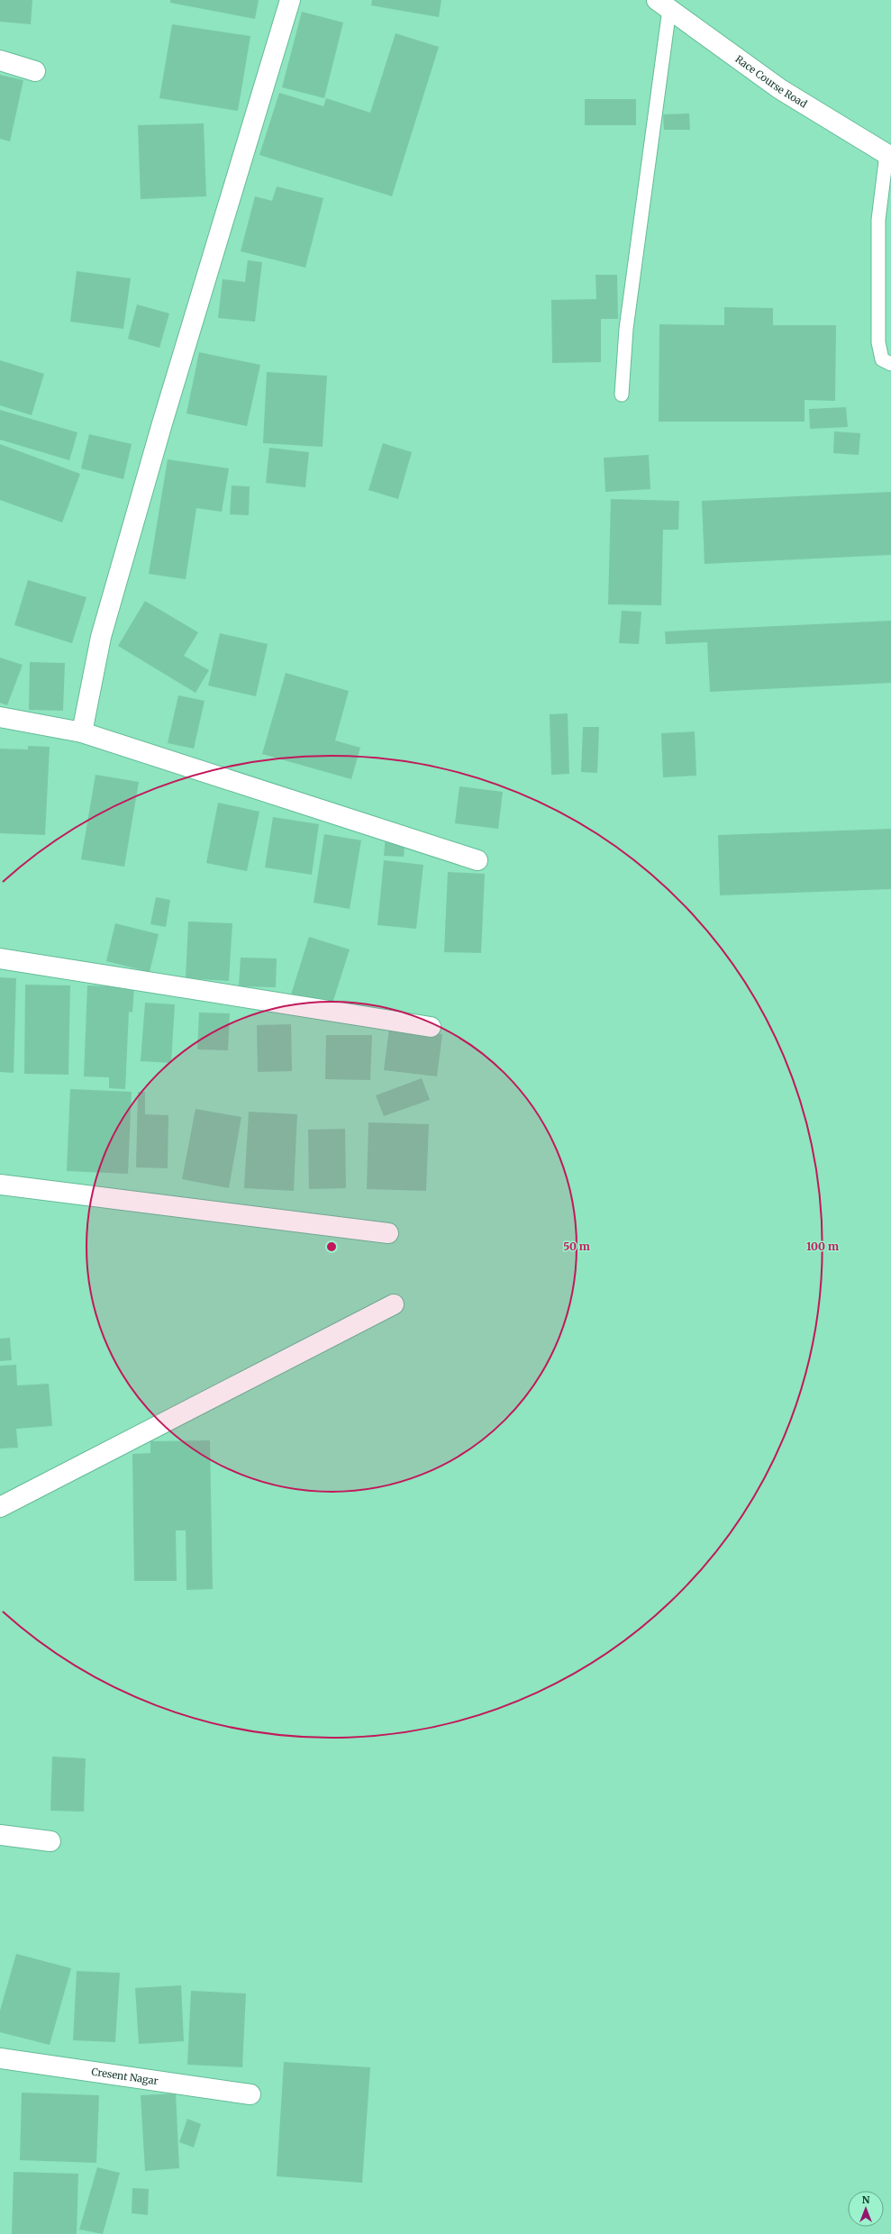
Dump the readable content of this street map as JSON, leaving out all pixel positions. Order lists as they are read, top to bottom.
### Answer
{
  "streets": {
    "street": ["Race Course Road", "Cresent Nagar"]
  },
  "north": "top",
  "rings": ["50 m", "100 m"]
}
